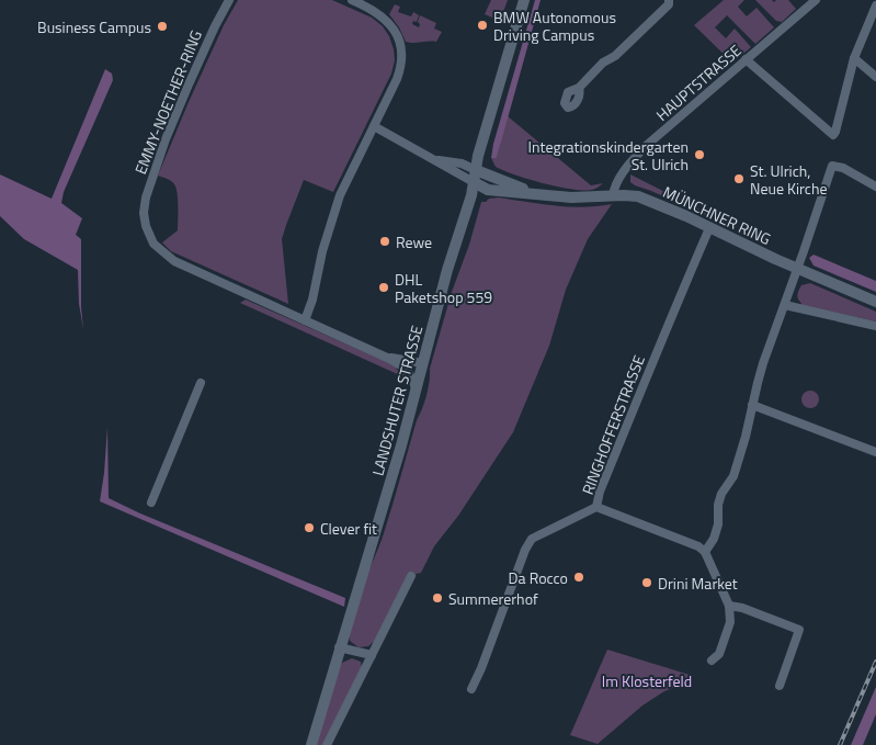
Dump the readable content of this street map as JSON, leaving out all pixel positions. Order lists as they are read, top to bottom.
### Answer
{
  "streets": {
    "main road": ["MÜNCHNER RING", "LANDSHUTER STRASSE"],
    "street": ["HAUPTSTRASSE", "EMMY-NOETHER-RING", "RINGHOFFERSTRASSE"]
  },
  "crossings": [
    ["HAUPTSTRASSE", "MÜNCHNER RING"],
    ["EMMY-NOETHER-RING", "LANDSHUTER STRASSE"],
    ["MÜNCHNER RING", "LANDSHUTER STRASSE"],
    ["MÜNCHNER RING", "RINGHOFFERSTRASSE"]
  ],
  "parks": ["Im Klosterfeld"],
  "places": [
    "BMW Autonomous Driving Campus",
    "Business Campus",
    "Integrationskindergarten St. Ulrich",
    "St. Ulrich, Neue Kirche",
    "Rewe",
    "DHL Paketshop 559",
    "Clever fit",
    "Da Rocco",
    "Drini Market",
    "Summererhof"
  ]
}
